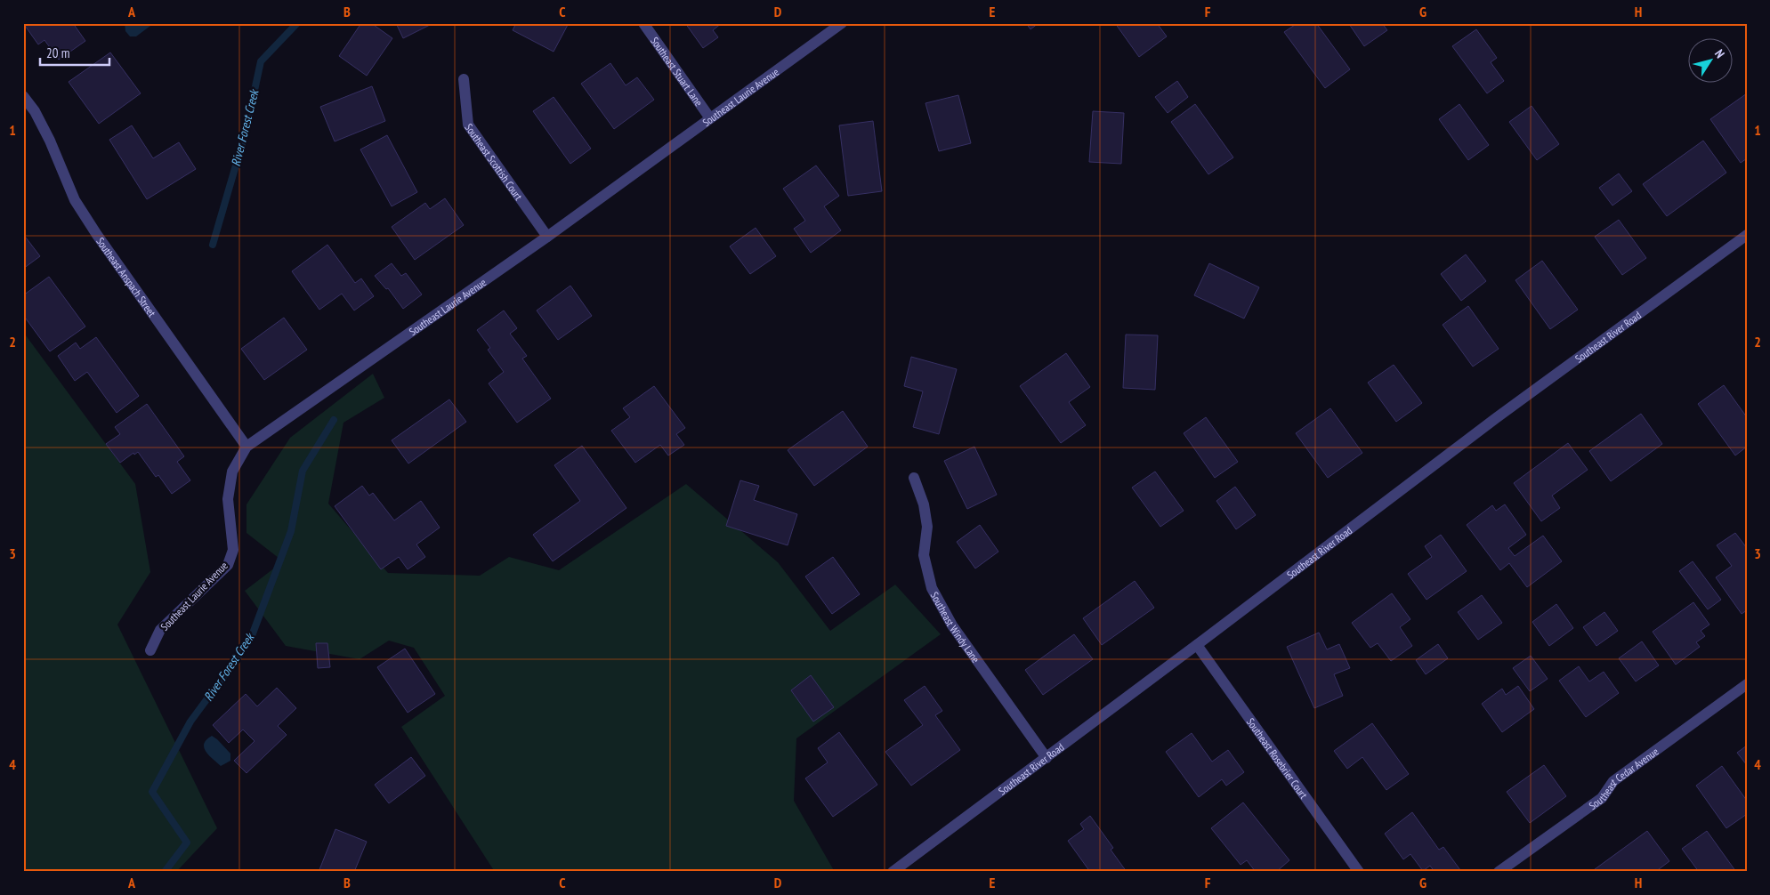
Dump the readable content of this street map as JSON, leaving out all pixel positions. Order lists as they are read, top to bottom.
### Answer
{
  "streets": {
    "street": [
      "Southeast Stuart Lane",
      "Southeast Laurie Avenue",
      "Southeast Scottish Court",
      "Southeast Anspach Street",
      "Southeast River Road",
      "Southeast Windy Lane",
      "Southeast Rosebrier Court",
      "Southeast Cedar Avenue"
    ]
  },
  "crossings": [
    ["Southeast Stuart Lane", "Southeast Laurie Avenue"],
    ["Southeast Laurie Avenue", "Southeast Scottish Court"],
    ["Southeast Laurie Avenue", "Southeast Anspach Street"],
    ["Southeast River Road", "Southeast Windy Lane"],
    ["Southeast River Road", "Southeast Rosebrier Court"]
  ],
  "water": ["River Forest Creek"],
  "scale_bar": "20 m",
  "north": "top right",
  "grid": {
    "columns": [
      "A",
      "B",
      "C",
      "D",
      "E",
      "F",
      "G",
      "H"
    ],
    "rows": [
      "1",
      "2",
      "3",
      "4"
    ]
  }
}
